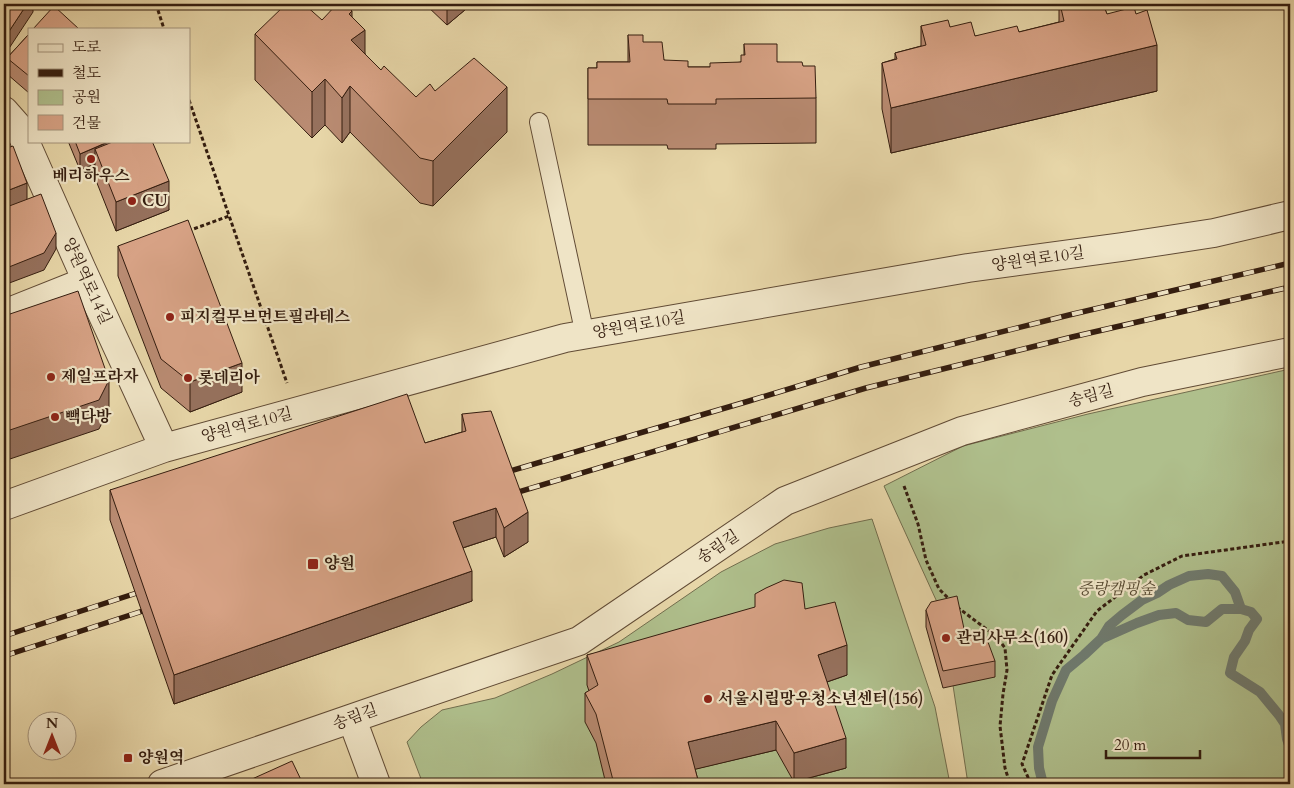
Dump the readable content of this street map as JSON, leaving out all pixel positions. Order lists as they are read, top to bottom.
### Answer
{
  "streets": {
    "street": ["양원역로10길", "양원역로14길", "송림길"]
  },
  "crossings": [
    ["양원역로10길", "양원역로14길"]
  ],
  "parks": ["중랑캠핑숲"],
  "places": {
    "other": [
      "베리하우스",
      "CU",
      "피지컬무브먼트필라테스",
      "제일프라자",
      "롯데리아",
      "빽다방",
      "관리사무소(160)",
      "서울시립망우청소년센터(156)"
    ],
    "transit": ["양원", "양원역"]
  },
  "legend": [
    "도로",
    "철도",
    "공원",
    "건물"
  ],
  "scale_bar": "20 m",
  "north": "top"
}
